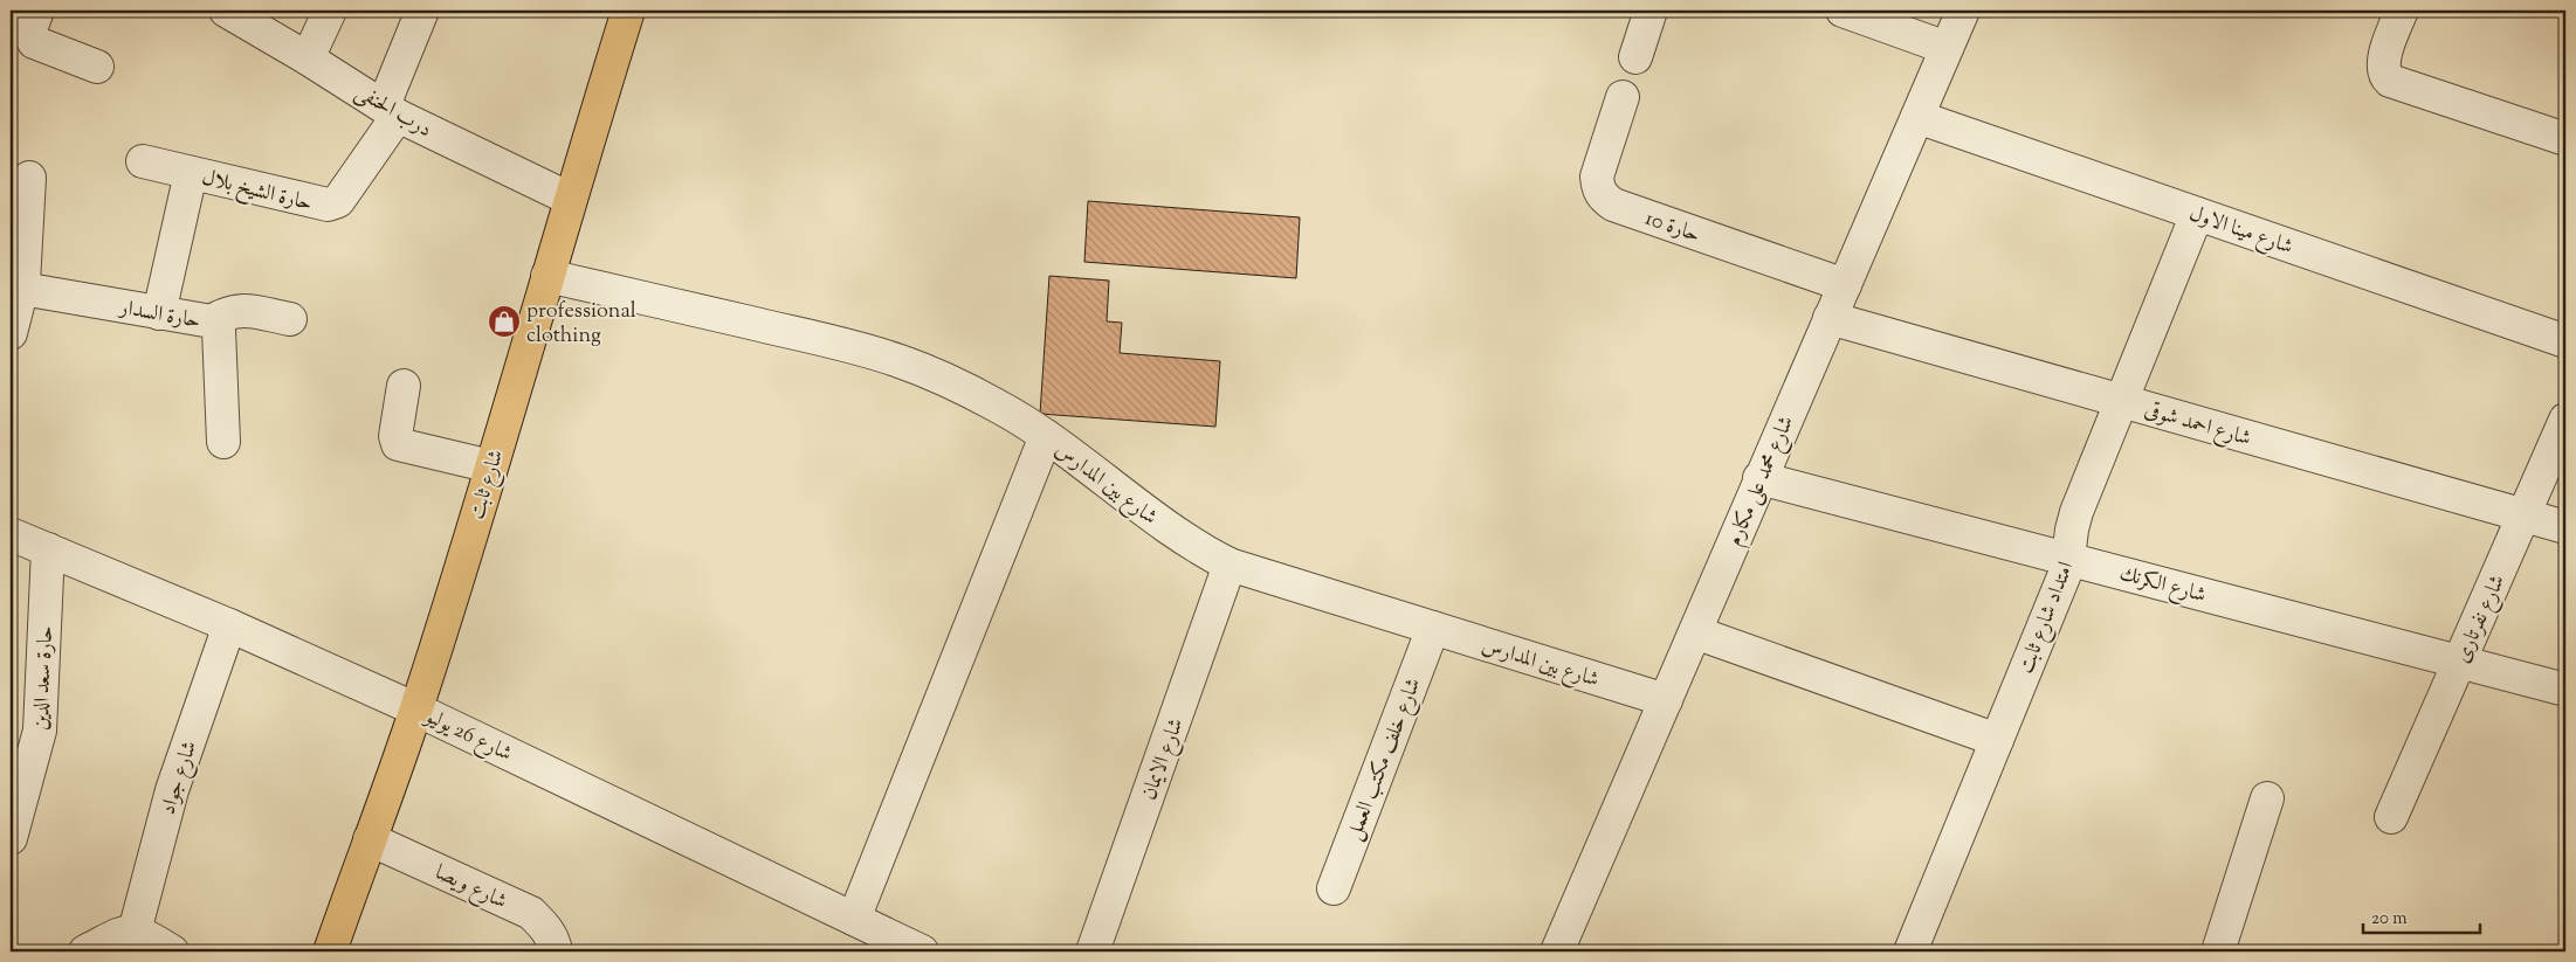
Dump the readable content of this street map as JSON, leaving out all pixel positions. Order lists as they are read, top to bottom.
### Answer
{
  "streets": {
    "main road": ["شارع ثابت"],
    "street": [
      "درب الحنفى",
      "حارة الشيخ بلال",
      "حارة 10",
      "شارع مينا الاول",
      "حارة السدار",
      "شارع احمد شوقى",
      "شارع محمد على مكارم",
      "شارع بين المدارس",
      "شارع الكرنك",
      "امتداد شارع ثابت",
      "شارع نفرتارى",
      "حارة سعد الدين",
      "شارع 26 يوليو",
      "شارع الايمان",
      "شارع خلف مكتب العمل",
      "شارع جواد",
      "شارع ويصا"
    ]
  },
  "crossings": [
    ["درب الحنفى", "حارة الشيخ بلال"],
    ["درب الحنفى", "شارع ثابت"],
    ["حارة 10", "شارع محمد على مكارم"],
    ["شارع مينا الاول", "شارع محمد على مكارم"],
    ["شارع مينا الاول", "امتداد شارع ثابت"],
    ["شارع احمد شوقى", "شارع محمد على مكارم"],
    ["شارع احمد شوقى", "امتداد شارع ثابت"],
    ["شارع احمد شوقى", "شارع نفرتارى"],
    ["شارع محمد على مكارم", "شارع بين المدارس"],
    ["شارع محمد على مكارم", "شارع الكرنك"],
    ["شارع بين المدارس", "شارع ثابت"],
    ["شارع بين المدارس", "شارع الايمان"],
    ["شارع بين المدارس", "شارع خلف مكتب العمل"],
    ["شارع ثابت", "شارع 26 يوليو"],
    ["شارع ثابت", "شارع ويصا"],
    ["شارع الكرنك", "امتداد شارع ثابت"],
    ["شارع الكرنك", "شارع نفرتارى"],
    ["حارة سعد الدين", "شارع 26 يوليو"],
    ["شارع 26 يوليو", "شارع جواد"]
  ],
  "places": {
    "shop": ["professional clothing"]
  },
  "scale_bar": "20 m"
}
